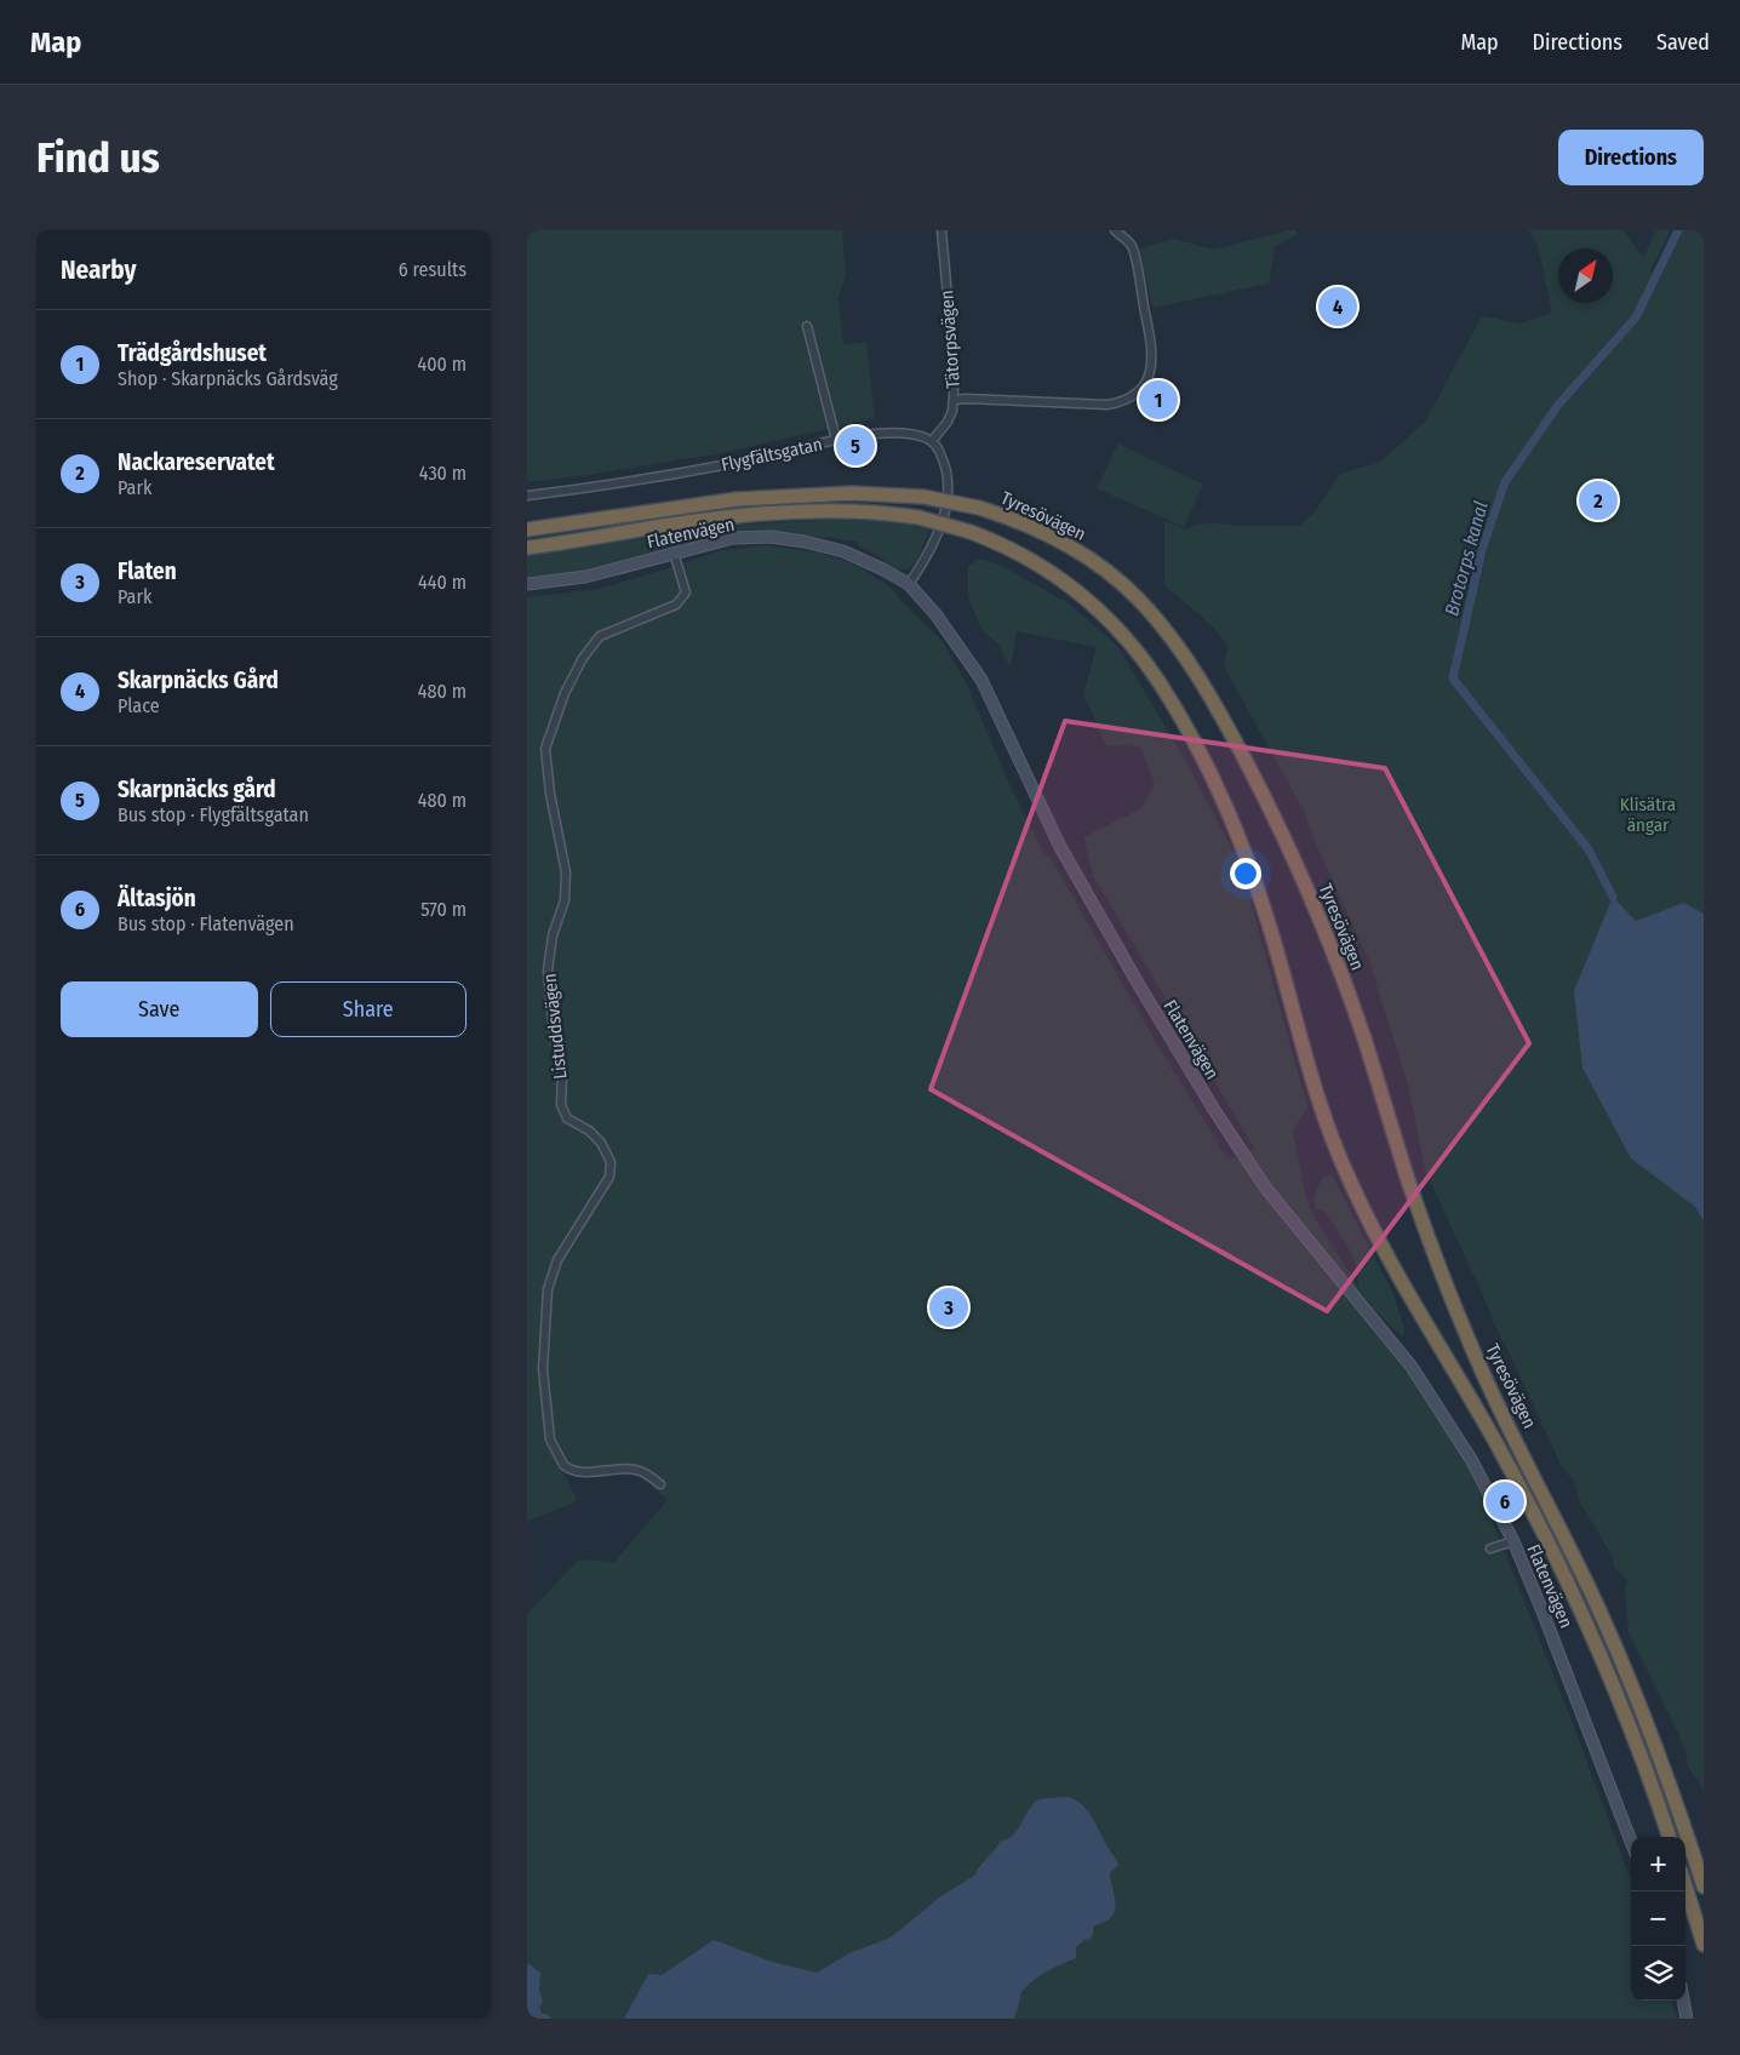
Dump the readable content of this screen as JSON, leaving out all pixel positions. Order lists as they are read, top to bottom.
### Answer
{
  "streets": {
    "highway": ["Tyresövägen"],
    "street": [
      "Tätorpsvägen",
      "Flygfältsgatan",
      "Flatenvägen",
      "Listuddsvägen"
    ]
  },
  "crossings": [
    ["Tätorpsvägen", "Flygfältsgatan"],
    ["Flatenvägen", "Listuddsvägen"]
  ],
  "water": ["Brotorps kanal"],
  "parks": ["Klisätra ängar"],
  "north": "top right",
  "page": {
    "header": "Map",
    "nav": ["Map", "Directions", "Saved"],
    "buttons": [
      "Directions",
      ["Save", "Share"]
    ],
    "title": "Find us",
    "heading": ["Nearby", "6 results"],
    "pins": [
      "4",
      "1",
      "5",
      "2",
      "3",
      "6"
    ],
    "list": [
      {
        "mark": "1",
        "name": "Trädgårdshuset",
        "note": "Shop · Skarpnäcks Gårdsväg",
        "value": "400 m"
      },
      {
        "mark": "2",
        "name": "Nackareservatet",
        "note": "Park",
        "value": "430 m"
      },
      {
        "mark": "3",
        "name": "Flaten",
        "note": "Park",
        "value": "440 m"
      },
      {
        "mark": "4",
        "name": "Skarpnäcks Gård",
        "note": "Place",
        "value": "480 m"
      },
      {
        "mark": "5",
        "name": "Skarpnäcks gård",
        "note": "Bus stop · Flygfältsgatan",
        "value": "480 m"
      },
      {
        "mark": "6",
        "name": "Ältasjön",
        "note": "Bus stop · Flatenvägen",
        "value": "570 m"
      }
    ],
    "map_buttons": ["+", "−"]
  }
}
